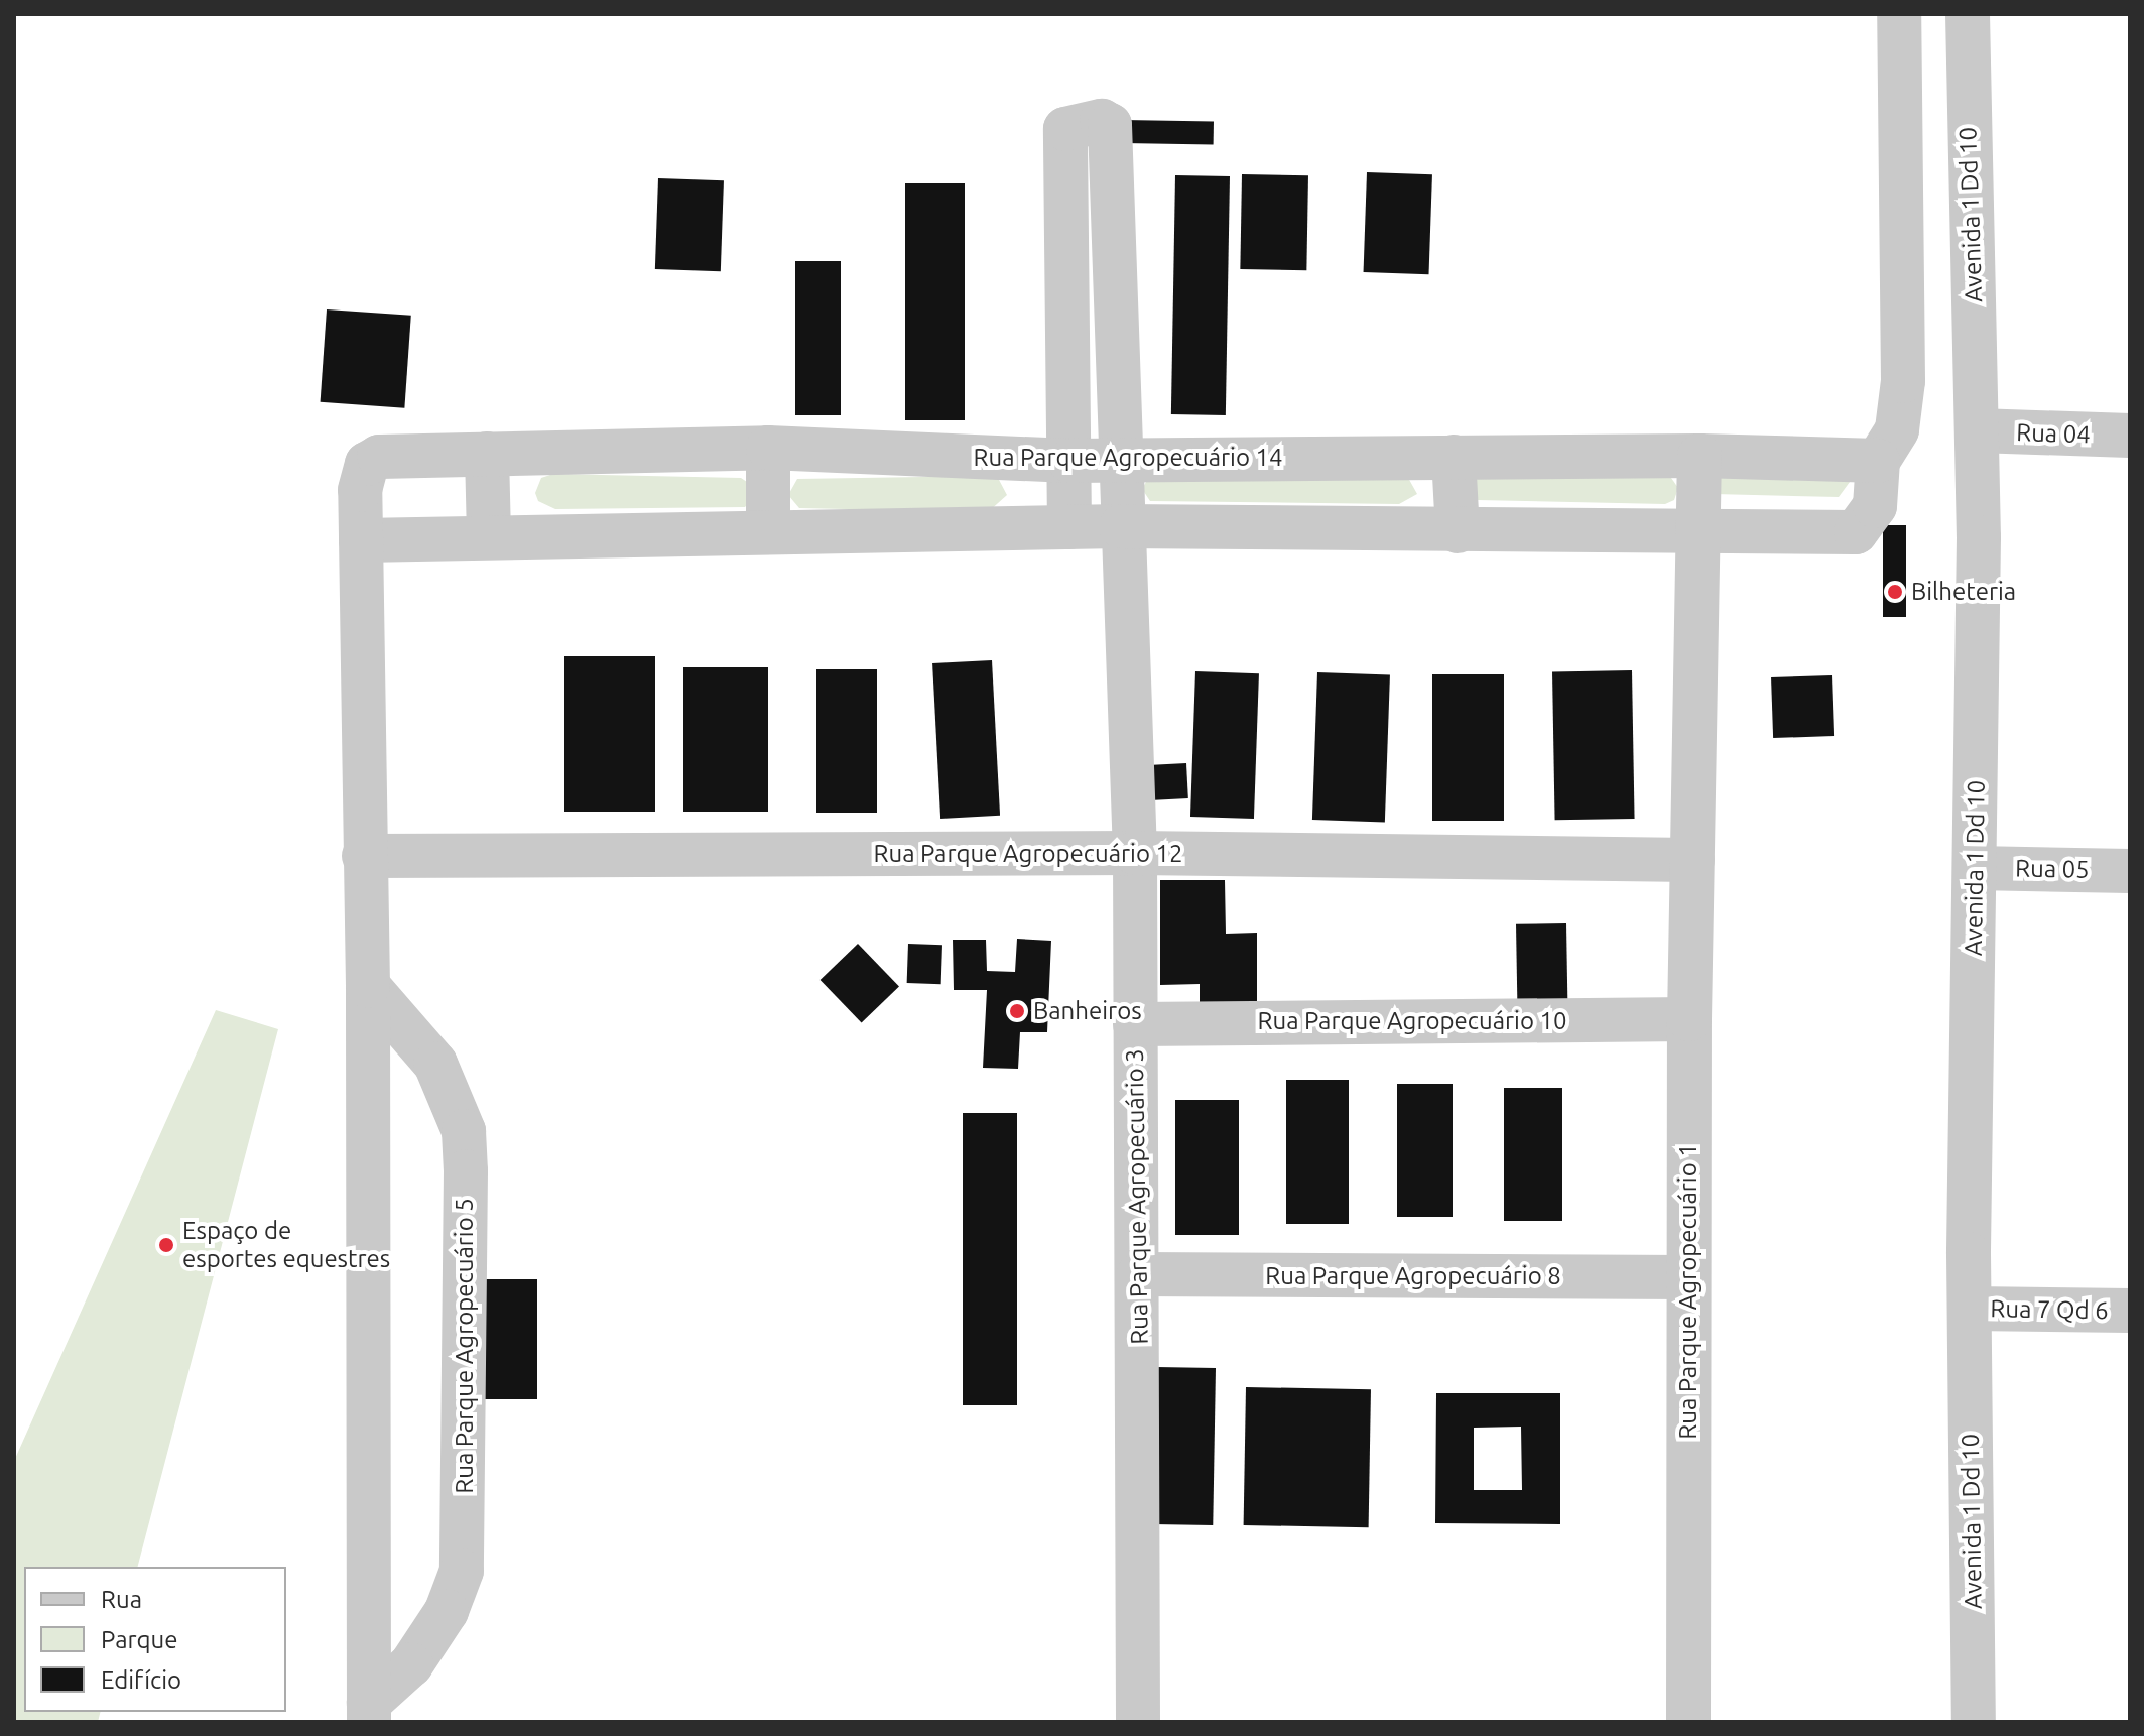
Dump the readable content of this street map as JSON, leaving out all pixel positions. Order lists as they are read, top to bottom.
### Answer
{
  "streets": {
    "street": [
      "Avenida 1 Dd 10",
      "Rua 04",
      "Rua Parque Agropecuário 14",
      "Rua Parque Agropecuário 12",
      "Rua 05",
      "Rua Parque Agropecuário 10",
      "Rua Parque Agropecuário 3",
      "Rua Parque Agropecuário 8",
      "Rua Parque Agropecuário 1",
      "Rua 7 Qd 6",
      "Rua Parque Agropecuário 5"
    ]
  },
  "crossings": [
    ["Avenida 1 Dd 10", "Rua 04"],
    ["Avenida 1 Dd 10", "Rua 05"],
    ["Avenida 1 Dd 10", "Rua 7 Qd 6"],
    ["Rua Parque Agropecuário 14", "Rua Parque Agropecuário 3"],
    ["Rua Parque Agropecuário 14", "Rua Parque Agropecuário 1"],
    ["Rua Parque Agropecuário 12", "Rua Parque Agropecuário 3"],
    ["Rua Parque Agropecuário 12", "Rua Parque Agropecuário 1"],
    ["Rua Parque Agropecuário 10", "Rua Parque Agropecuário 3"],
    ["Rua Parque Agropecuário 10", "Rua Parque Agropecuário 1"],
    ["Rua Parque Agropecuário 3", "Rua Parque Agropecuário 8"],
    ["Rua Parque Agropecuário 8", "Rua Parque Agropecuário 1"]
  ],
  "places": ["Bilheteria", "Banheiros", "Espaço de esportes equestres"],
  "legend": ["Rua", "Parque", "Edifício"]
}
